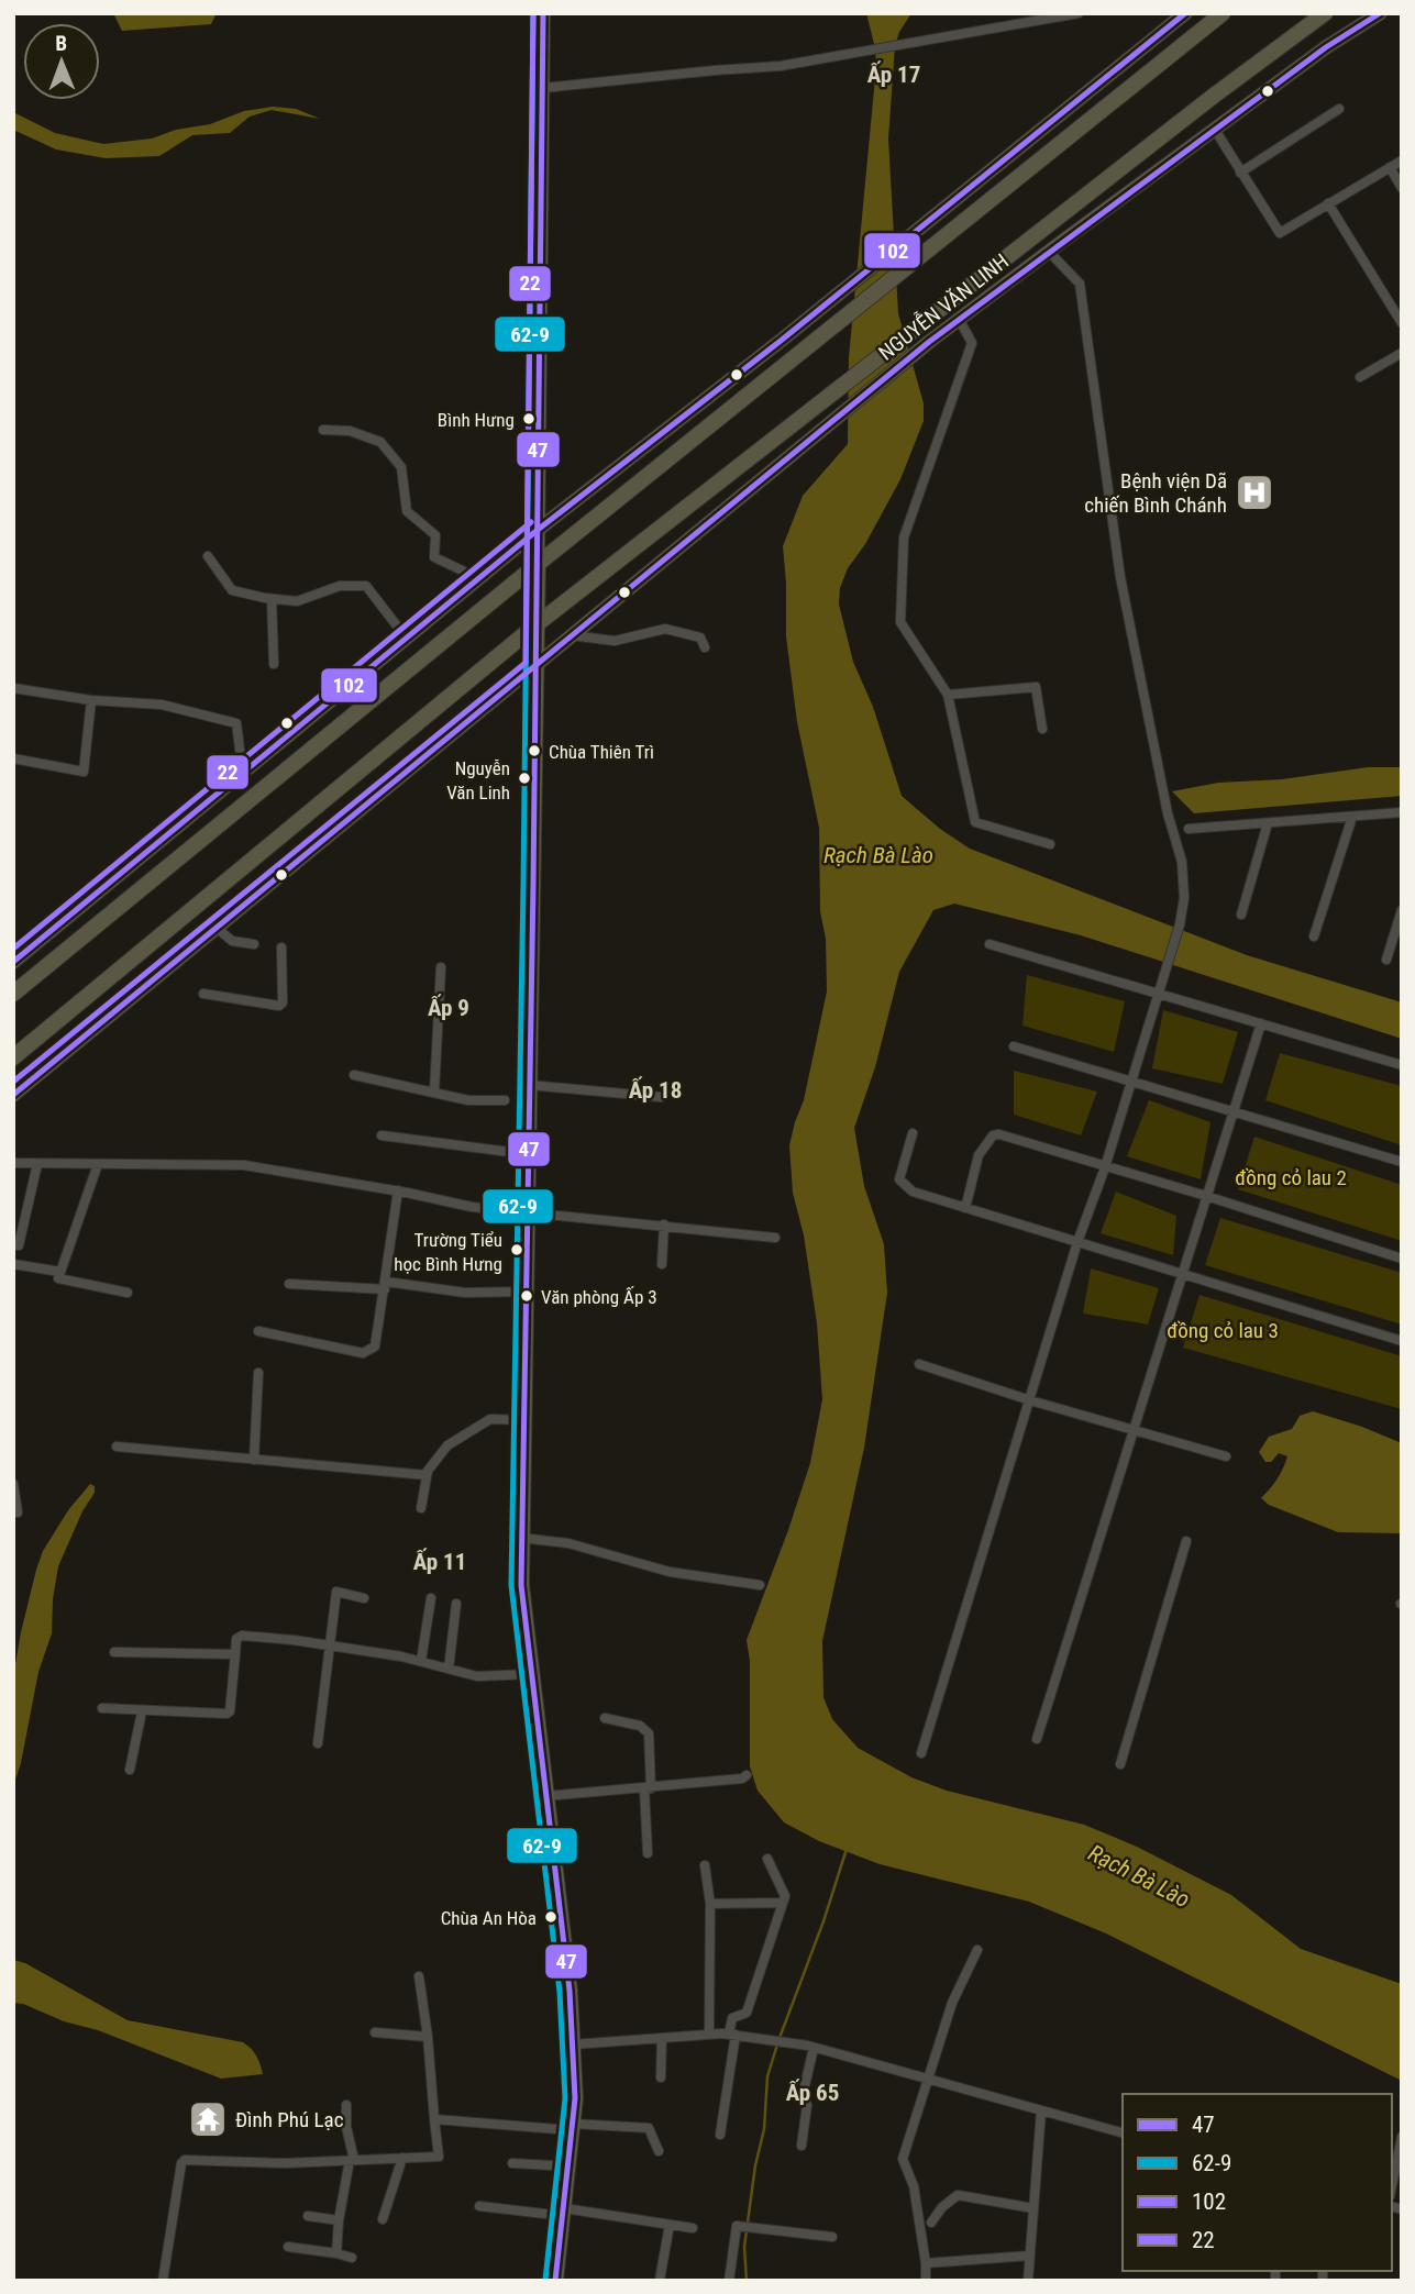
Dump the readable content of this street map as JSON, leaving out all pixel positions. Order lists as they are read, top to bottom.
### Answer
{
  "streets": {
    "highway": ["NGUYỄN VĂN LINH"]
  },
  "districts": [
    "Ấp 17",
    "Ấp 9",
    "Ấp 18",
    "Ấp 11",
    "Ấp 65"
  ],
  "water": ["Rạch Bà Lào"],
  "parks": ["đồng cỏ lau 2", "đồng cỏ lau 3"],
  "places": {
    "other": [
      "Bình Hưng",
      "Chùa Thiên Trì",
      "Nguyễn Văn Linh",
      "Trường Tiểu học Bình Hưng",
      "Văn phòng Ấp 3",
      "Chùa An Hòa"
    ],
    "hospital": ["Bệnh viện Dã chiến Bình Chánh"],
    "temple": ["Đình Phú Lạc"]
  },
  "lines": [
    "transit line 47",
    "transit line 62-9",
    "transit line 102",
    "transit line 22"
  ],
  "legend": [
    "47",
    "62-9",
    "102",
    "22"
  ],
  "north": "top"
}
